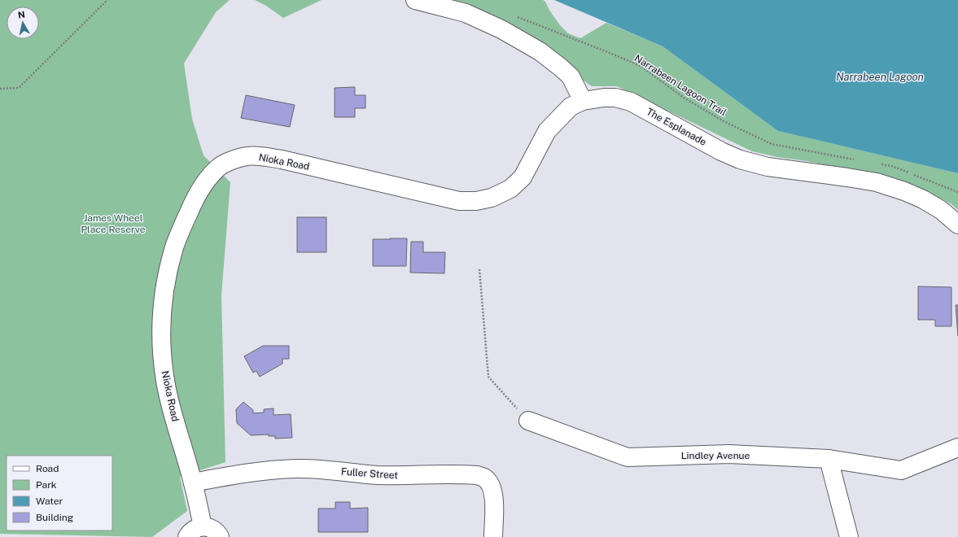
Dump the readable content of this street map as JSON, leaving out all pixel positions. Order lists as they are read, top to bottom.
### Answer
{
  "streets": {
    "street": [
      "The Esplanade",
      "Nioka Road",
      "Lindley Avenue",
      "Fuller Street"
    ],
    "path": ["Narrabeen Lagoon Trail"]
  },
  "crossings": [
    ["The Esplanade", "Nioka Road"],
    ["Nioka Road", "Fuller Street"]
  ],
  "water": ["Narrabeen Lagoon"],
  "parks": ["James Wheel Place Reserve"],
  "legend": [
    "Road",
    "Park",
    "Water",
    "Building"
  ],
  "north": "top"
}
